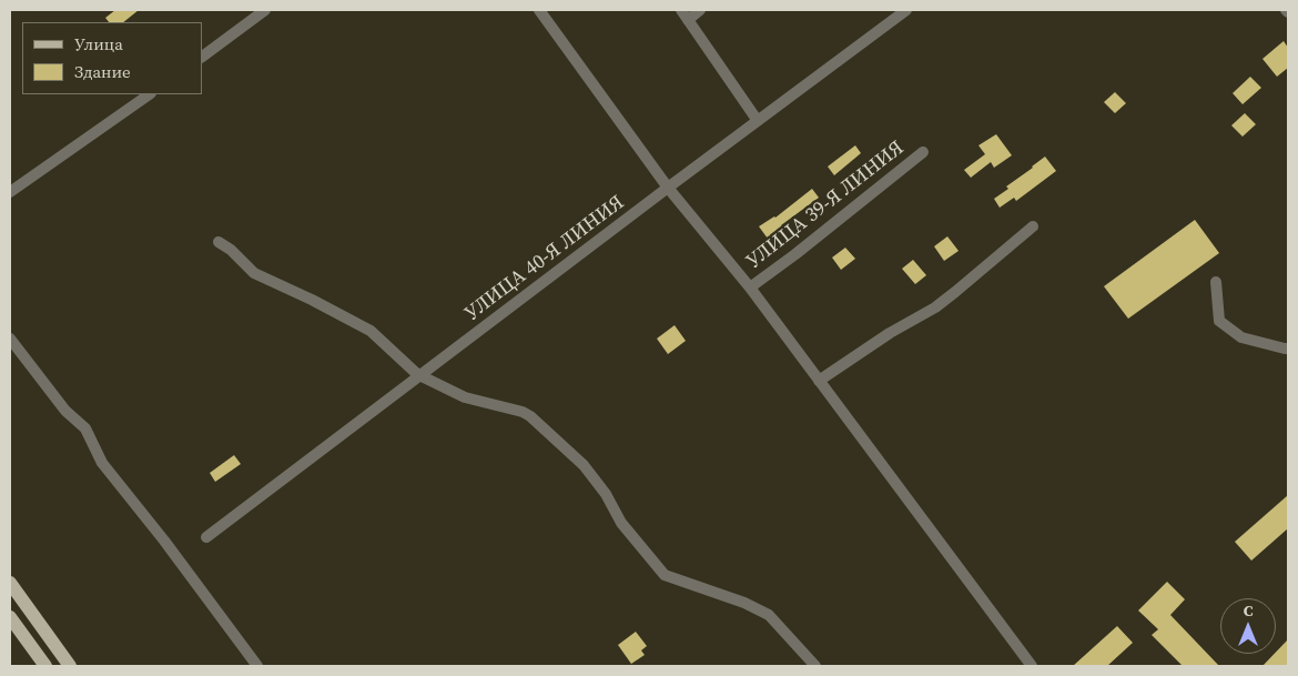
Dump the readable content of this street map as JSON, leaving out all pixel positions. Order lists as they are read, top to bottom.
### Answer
{
  "streets": {
    "street": ["УЛИЦА 39-Я ЛИНИЯ", "УЛИЦА 40-Я ЛИНИЯ"]
  },
  "legend": ["Улица", "Здание"],
  "north": "top"
}
